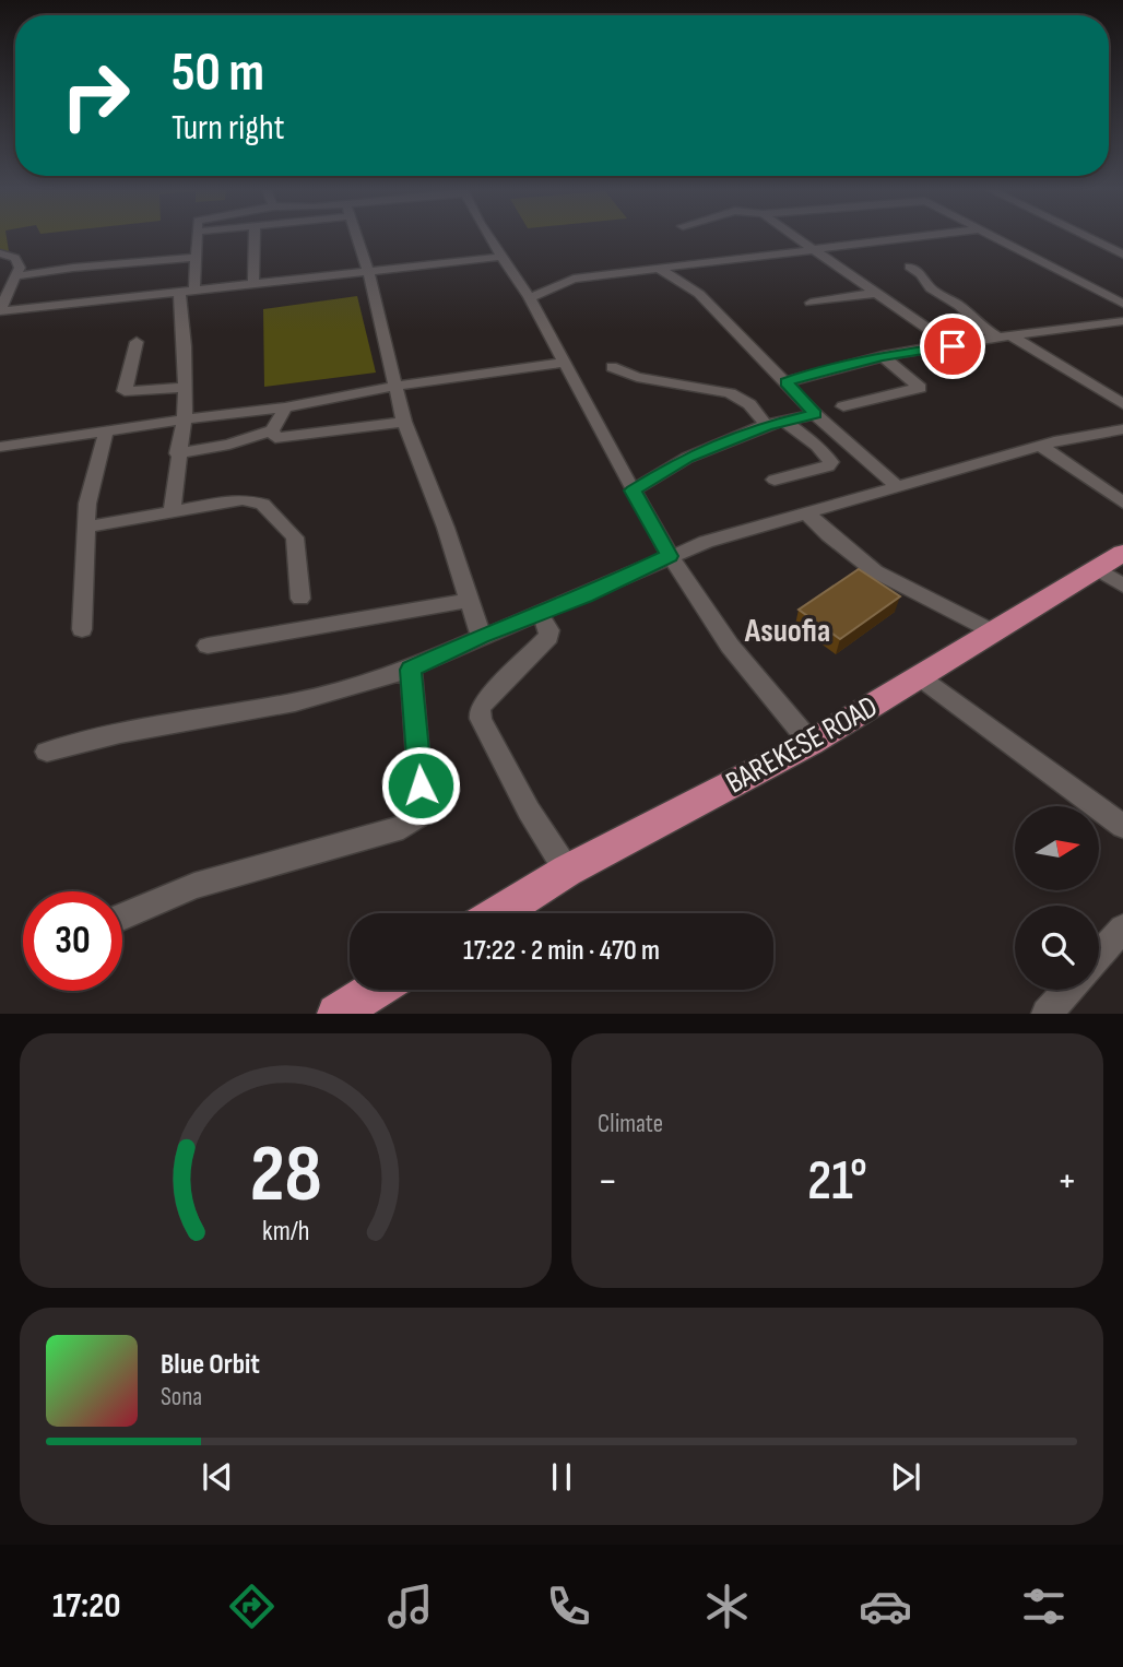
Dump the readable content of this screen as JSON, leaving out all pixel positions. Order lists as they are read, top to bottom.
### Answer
{
  "streets": {
    "main road": ["BAREKESE ROAD"]
  },
  "districts": ["Asuofia"],
  "north": "right",
  "page": {
    "turn": ["50 m", "Turn right"],
    "limit": "30",
    "trip": "17:22 · 2 min · 470 m",
    "tile": "Climate",
    "heat": ["−", "21°", "+"],
    "song": ["Blue Orbit", "Sona"],
    "tabs": "17:20",
    "gauge": ["28", "km/h"]
  }
}
